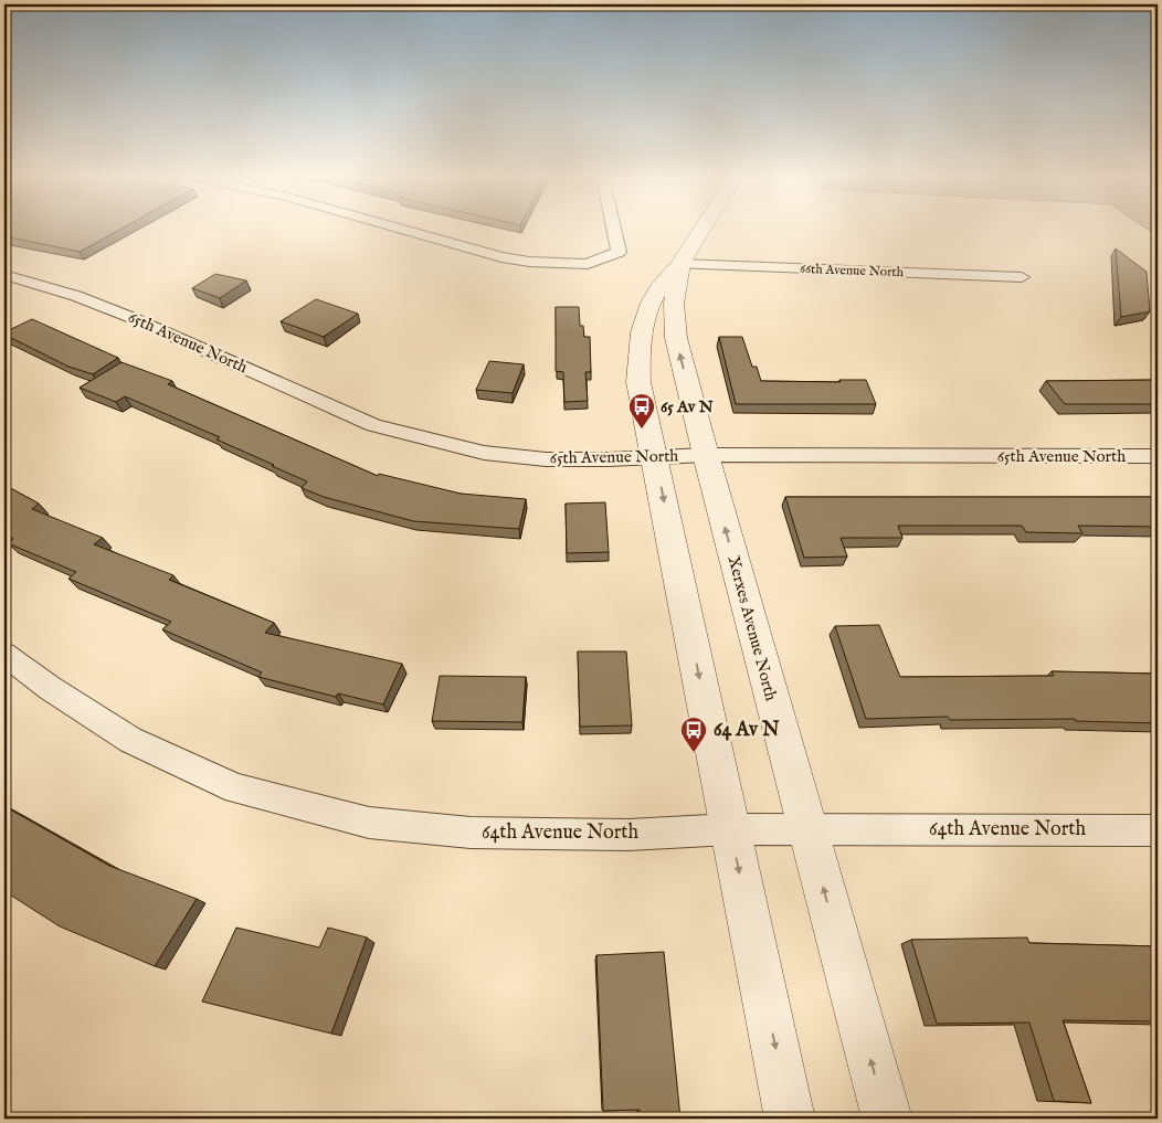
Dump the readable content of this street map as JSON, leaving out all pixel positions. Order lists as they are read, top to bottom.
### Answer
{
  "streets": {
    "street": [
      "66th Avenue North",
      "65th Avenue North",
      "Xerxes Avenue North",
      "64th Avenue North"
    ]
  },
  "crossings": [
    ["66th Avenue North", "Xerxes Avenue North"],
    ["65th Avenue North", "Xerxes Avenue North"],
    ["Xerxes Avenue North", "64th Avenue North"]
  ],
  "places": {
    "bus stop": ["65 Av N", "64 Av N"]
  }
}
